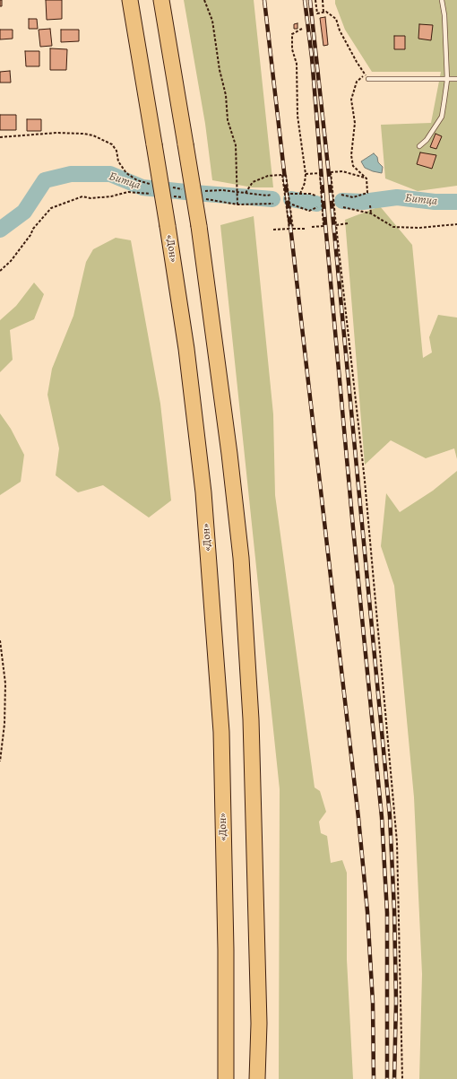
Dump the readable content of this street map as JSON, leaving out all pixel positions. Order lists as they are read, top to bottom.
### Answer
{
  "streets": {
    "highway": ["«Дон»"]
  },
  "water": ["Битца"]
}
